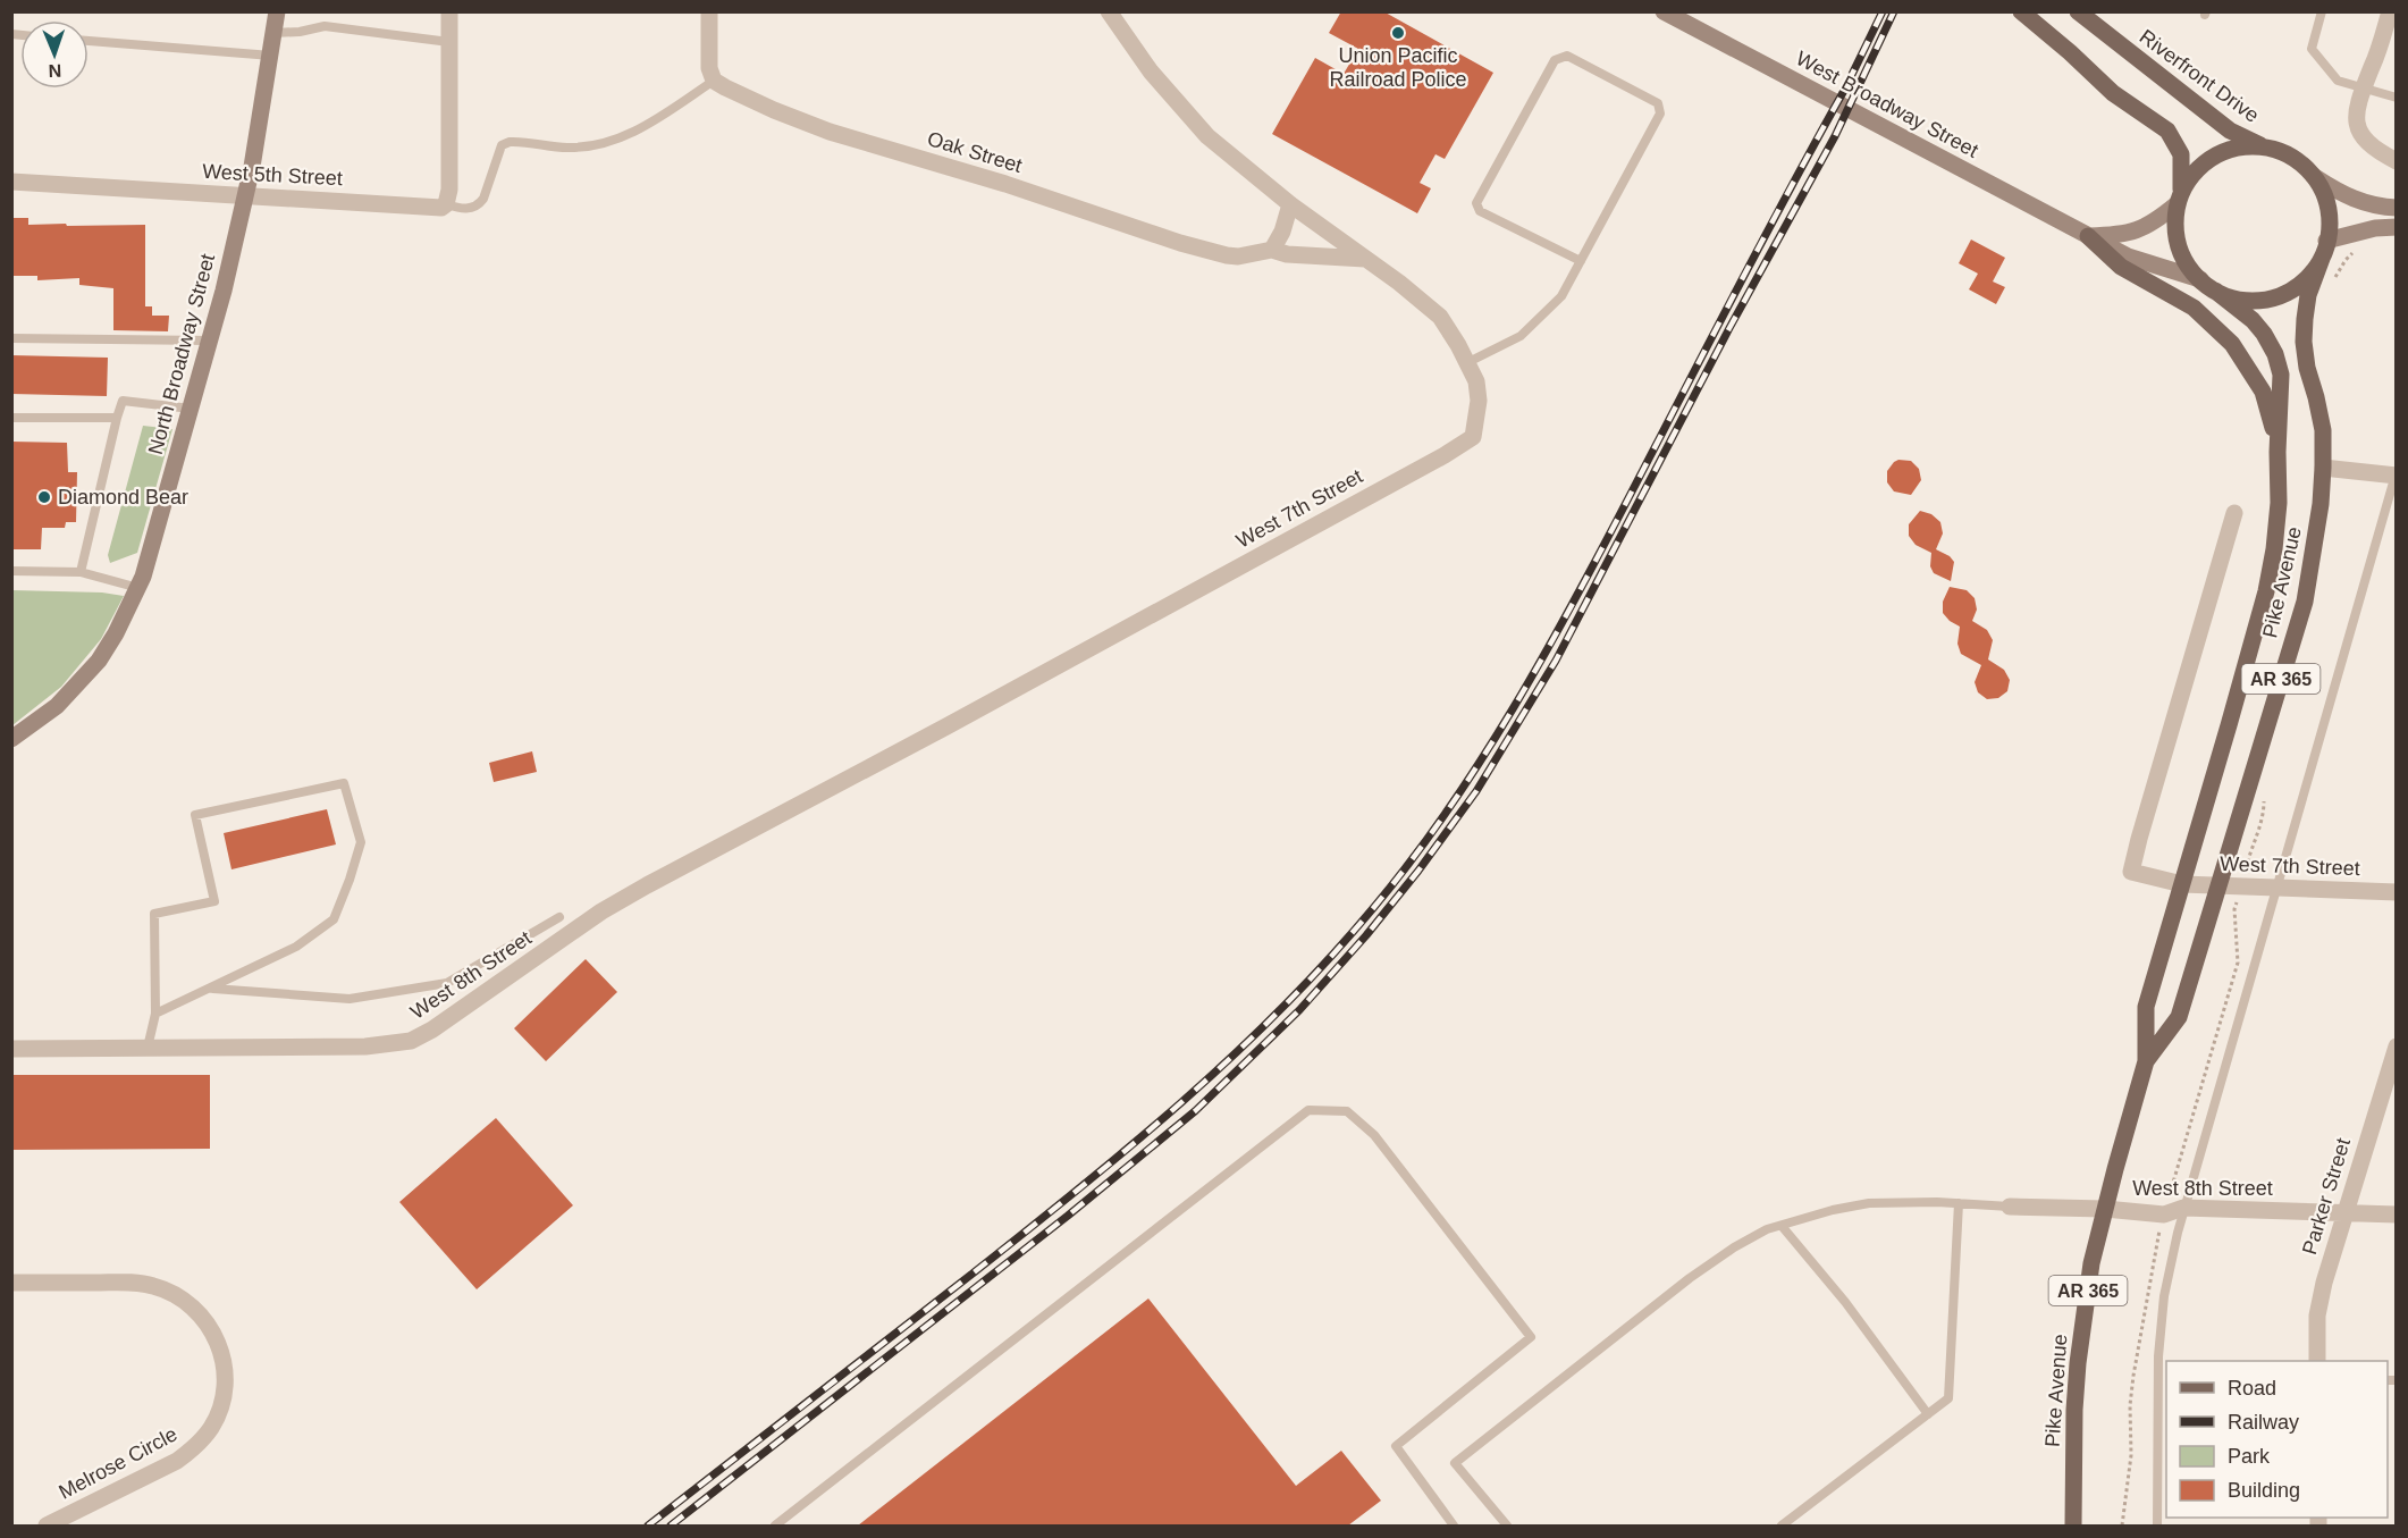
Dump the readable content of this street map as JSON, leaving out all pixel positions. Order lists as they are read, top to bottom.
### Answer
{
  "streets": {
    "main road": [
      "Riverfront Drive",
      "West Broadway Street",
      "North Broadway Street",
      "Pike Avenue",
      "AR 365"
    ],
    "street": [
      "Oak Street",
      "West 5th Street",
      "West 7th Street",
      "West 8th Street",
      "Parker Street",
      "Melrose Circle"
    ]
  },
  "crossings": [
    ["Riverfront Drive", "West Broadway Street"],
    ["Riverfront Drive", "Pike Avenue"],
    ["Riverfront Drive", "AR 365"],
    ["West Broadway Street", "Pike Avenue"],
    ["West Broadway Street", "AR 365"],
    ["Oak Street", "West 7th Street"],
    ["West 5th Street", "North Broadway Street"],
    ["West 7th Street", "Pike Avenue"],
    ["West 7th Street", "West 8th Street"],
    ["Pike Avenue", "AR 365"],
    ["Pike Avenue", "West 8th Street"],
    ["West 8th Street", "Parker Street"]
  ],
  "places": ["Union Pacific Railroad Police", "Diamond Bear"],
  "legend": [
    "Road",
    "Railway",
    "Park",
    "Building"
  ],
  "north": "bottom"
}
